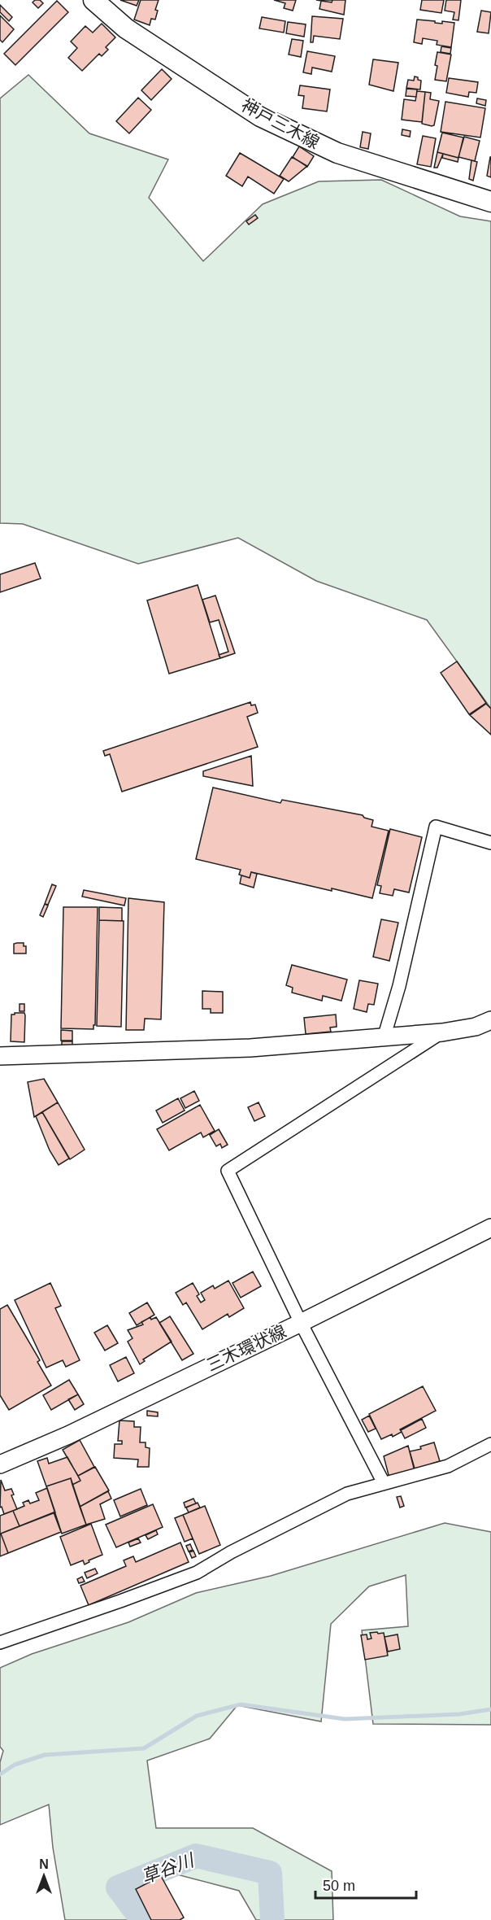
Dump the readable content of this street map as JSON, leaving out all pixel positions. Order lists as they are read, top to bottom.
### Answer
{
  "streets": {
    "main road": ["神戸三木線", "三木環状線"]
  },
  "water": ["草谷川"],
  "scale_bar": "50 m",
  "north": "top"
}
